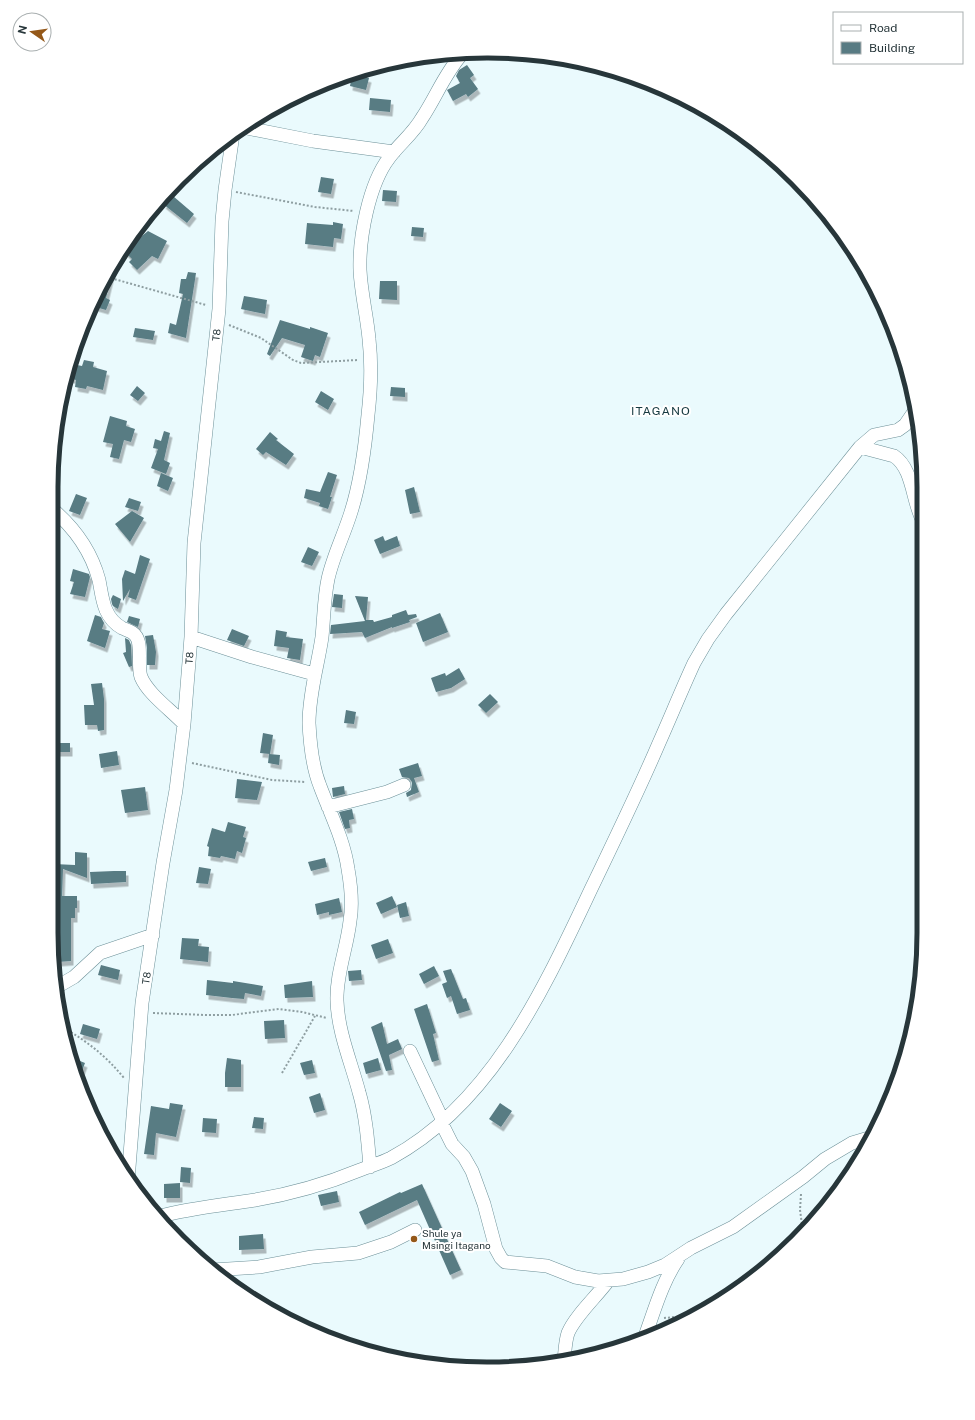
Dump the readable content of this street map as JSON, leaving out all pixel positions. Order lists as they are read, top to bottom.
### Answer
{
  "streets": {
    "street": ["T8"]
  },
  "districts": ["ITAGANO"],
  "places": ["Shule ya Msingi Itagano"],
  "legend": ["Road", "Building"],
  "north": "left"
}
